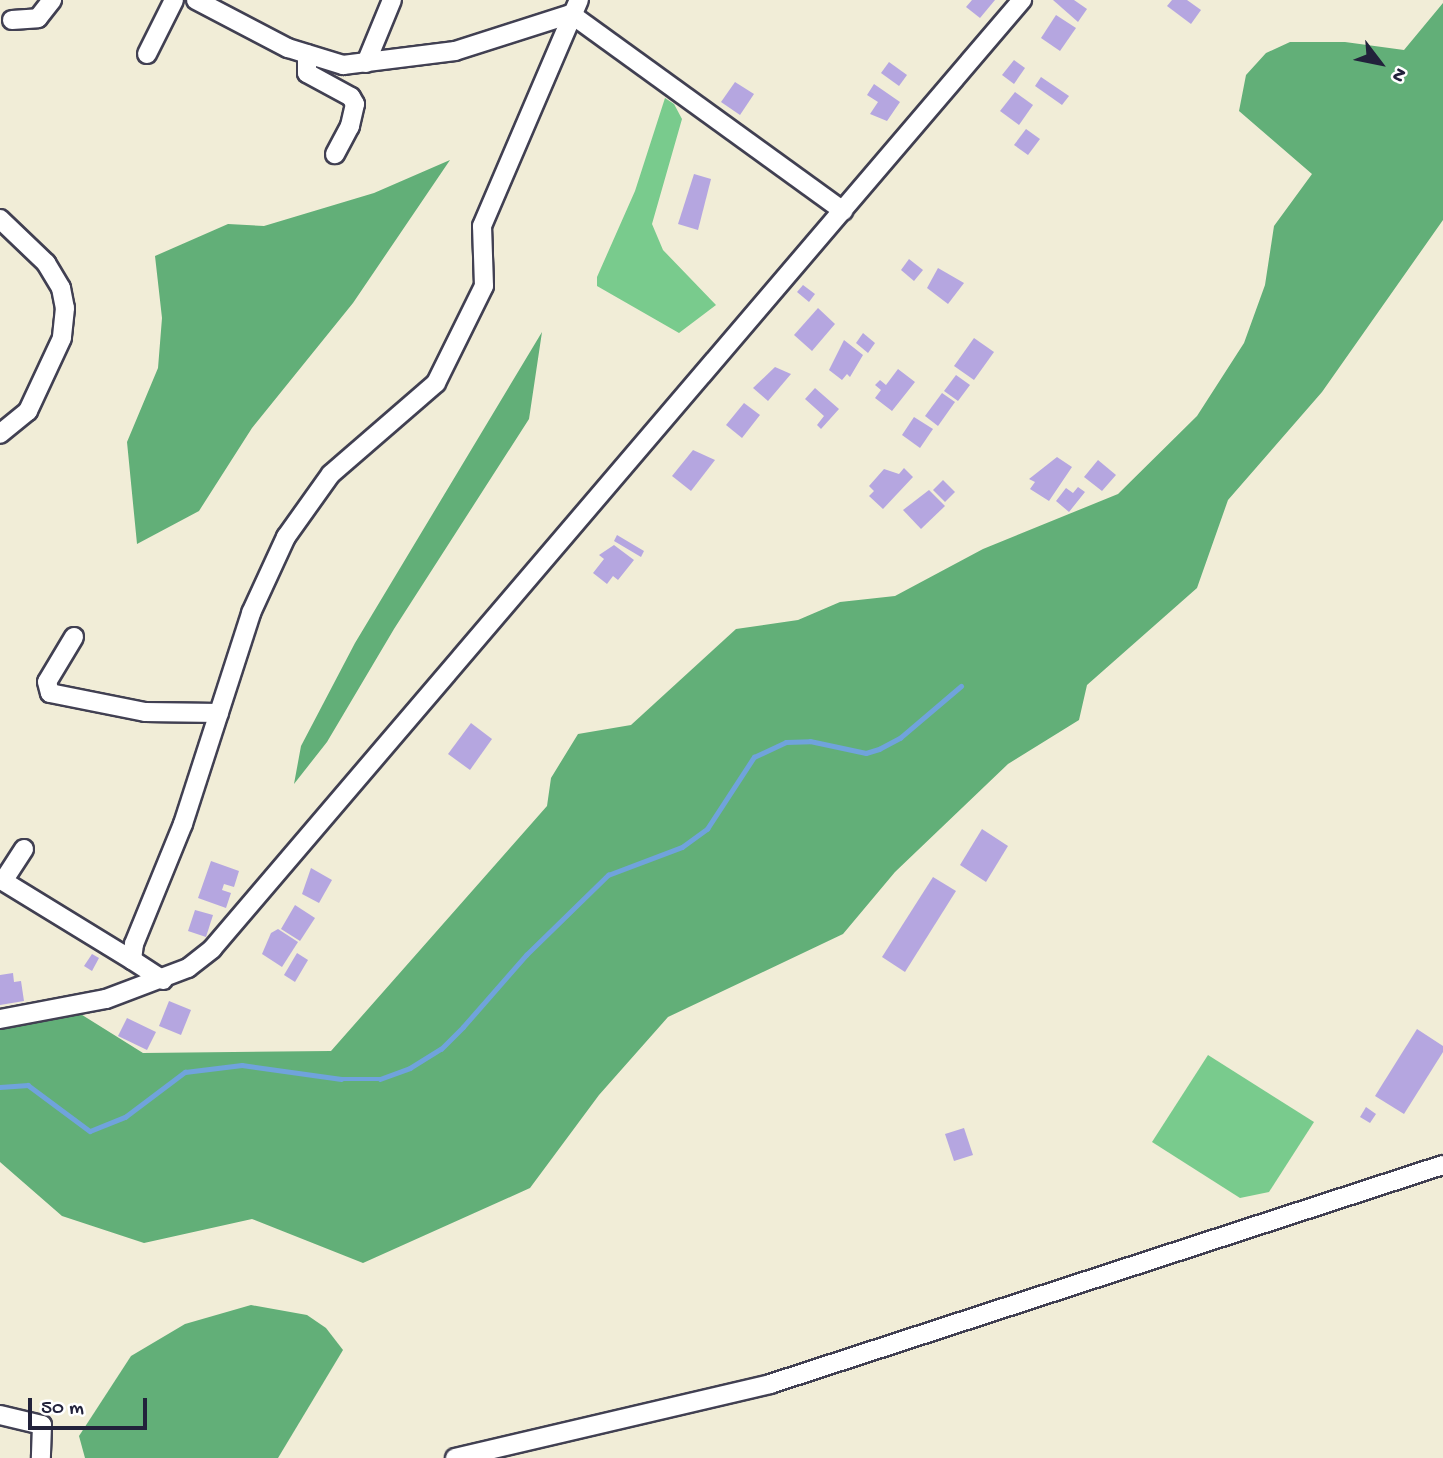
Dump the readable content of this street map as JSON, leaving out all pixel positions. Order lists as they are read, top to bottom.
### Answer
{
  "scale_bar": "50 m",
  "north": "bottom right"
}
